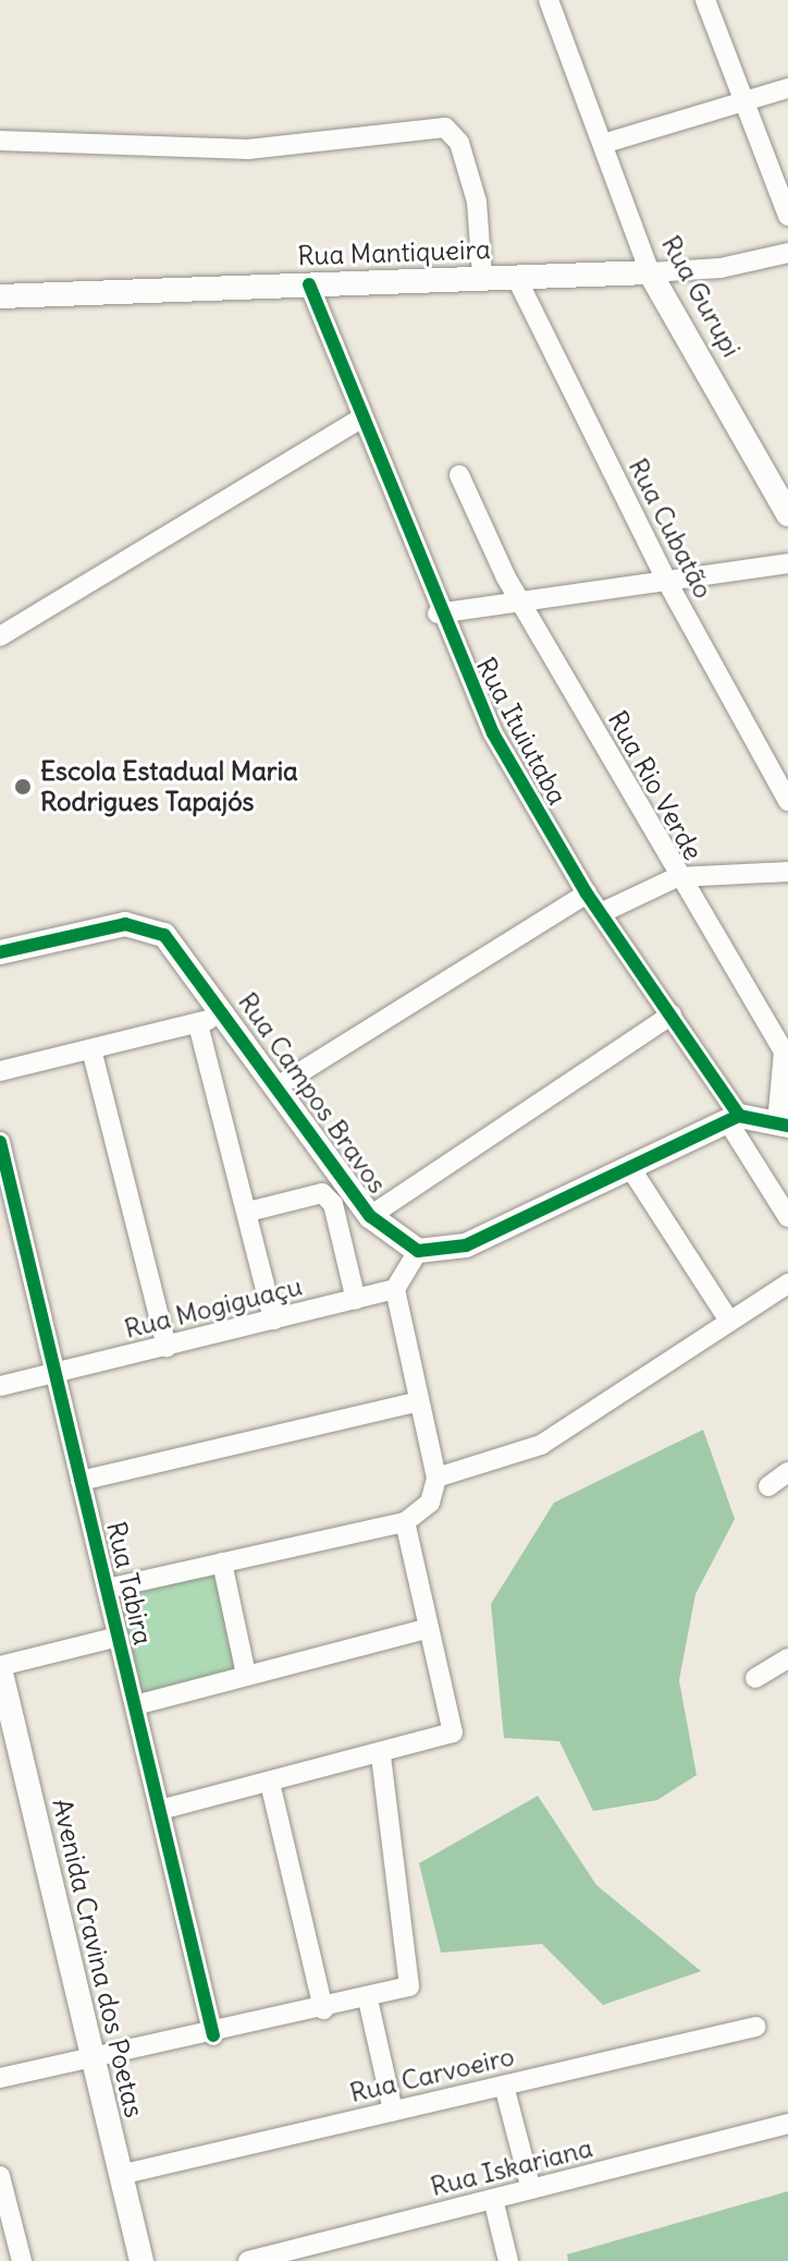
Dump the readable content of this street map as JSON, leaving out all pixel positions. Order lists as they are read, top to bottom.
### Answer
{
  "streets": {
    "street": [
      "Rua Mantiqueira",
      "Rua Gurupi",
      "Rua Cubatão",
      "Rua Ituiutaba",
      "Rua Rio Verde",
      "Rua Campos Bravos",
      "Rua Mogiguaçu",
      "Rua Tabira",
      "Avenida Cravina dos Poetas",
      "Rua Carvoeiro",
      "Rua Iskariana"
    ]
  },
  "crossings": [
    ["Rua Mantiqueira", "Rua Gurupi"],
    ["Rua Mantiqueira", "Rua Cubatão"],
    ["Rua Mantiqueira", "Rua Ituiutaba"],
    ["Rua Mogiguaçu", "Rua Tabira"],
    ["Avenida Cravina dos Poetas", "Rua Carvoeiro"]
  ],
  "places": ["Escola Estadual Maria Rodrigues Tapajós"]
}
